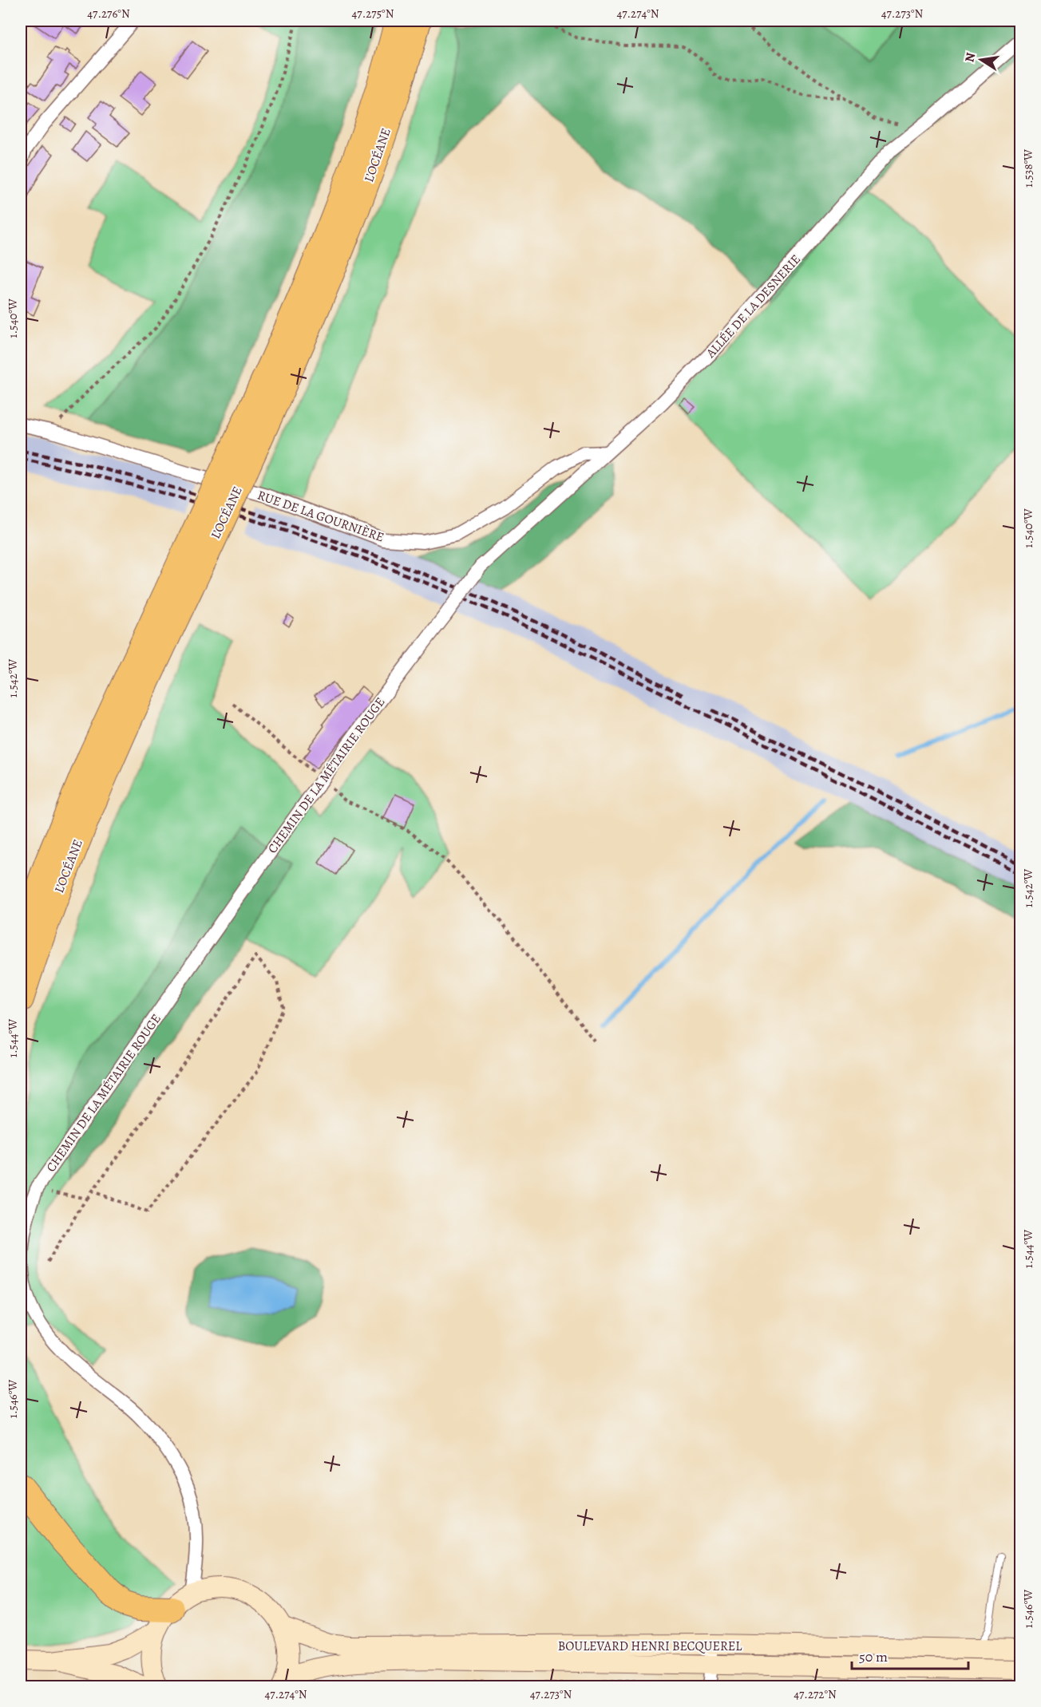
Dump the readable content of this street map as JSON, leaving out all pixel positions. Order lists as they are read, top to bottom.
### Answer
{
  "streets": {
    "highway": ["L’OCÉANE"],
    "main road": ["BOULEVARD HENRI BECQUEREL"],
    "street": ["ALLÉE DE LA DESNERIE", "RUE DE LA GOURNIÈRE", "CHEMIN DE LA MÉTAIRIE ROUGE"]
  },
  "crossings": [
    ["ALLÉE DE LA DESNERIE", "RUE DE LA GOURNIÈRE"],
    ["ALLÉE DE LA DESNERIE", "CHEMIN DE LA MÉTAIRIE ROUGE"]
  ],
  "scale_bar": "50 m",
  "north": "left",
  "coordinates": [
    "47.276°N",
    "47.275°N",
    "47.274°N",
    "47.273°N",
    "1.538°W",
    "1.540°W",
    "1.542°W",
    "1.544°W",
    "1.546°W",
    "47.272°N"
  ]
}
